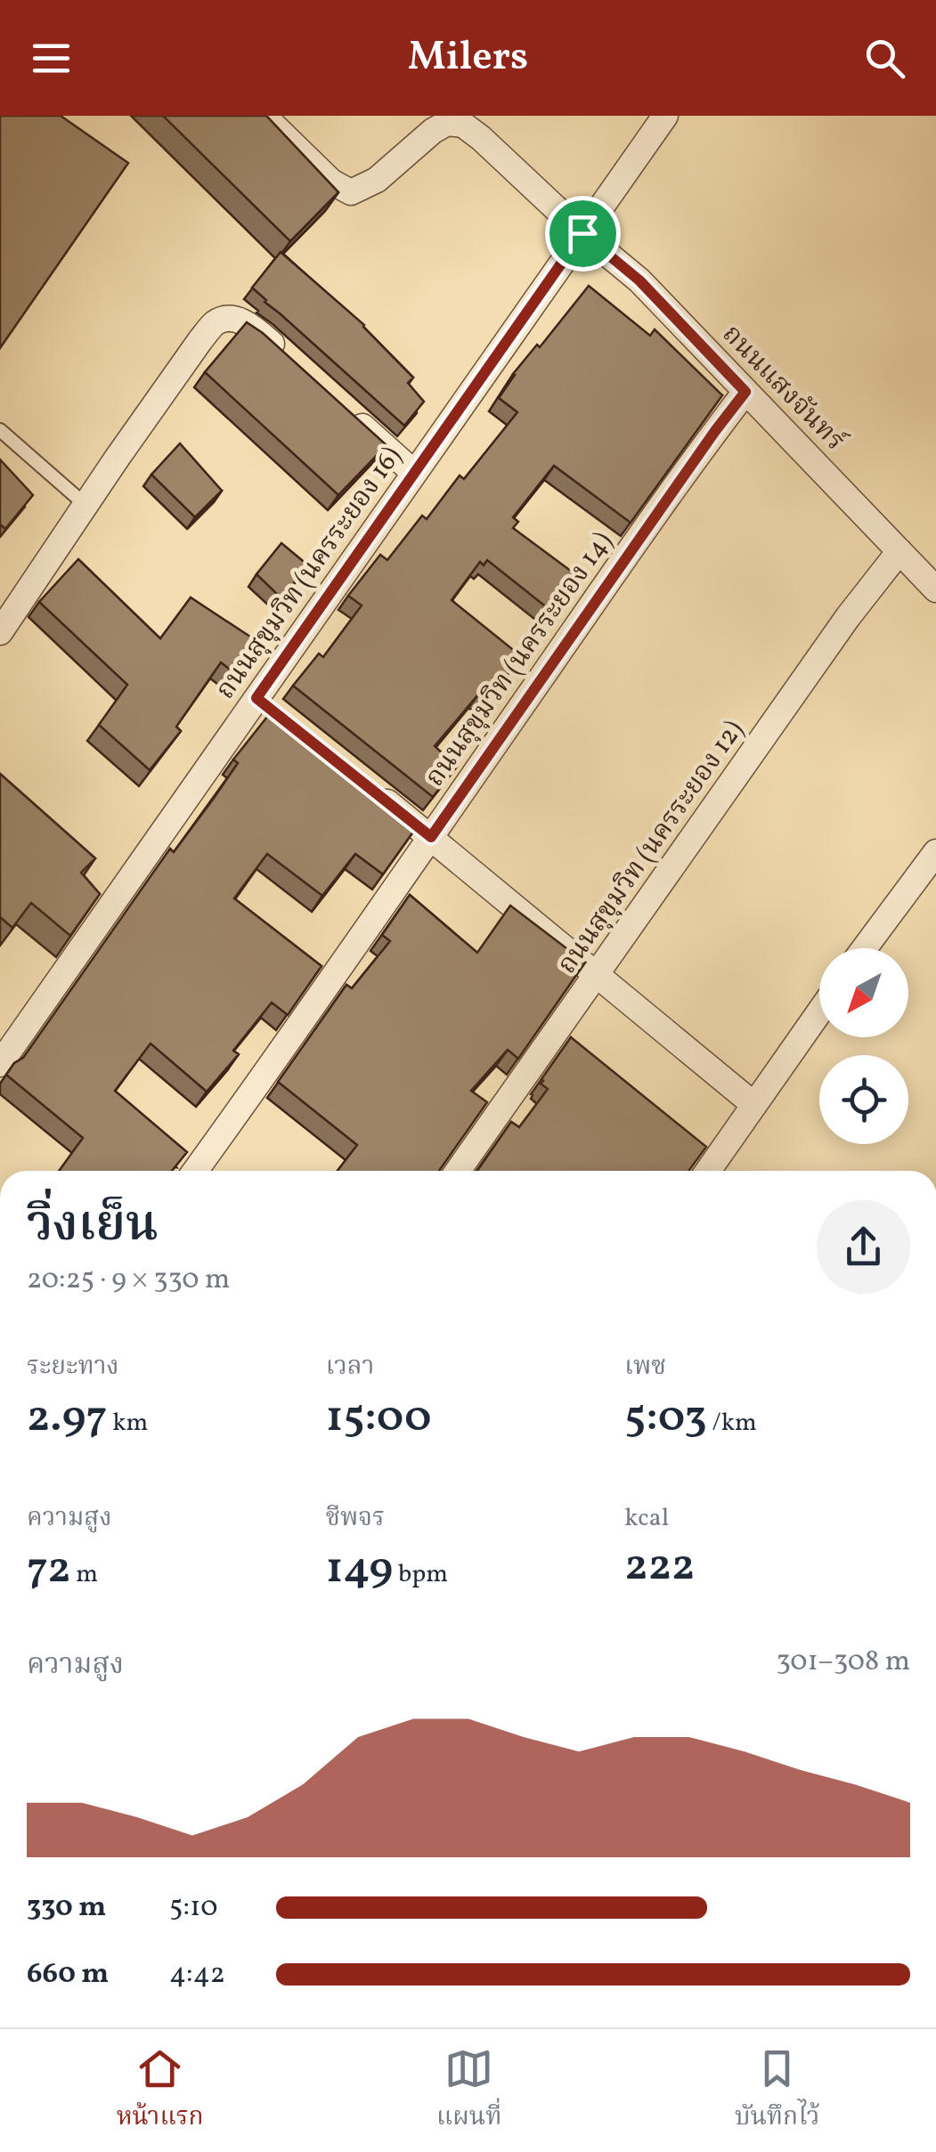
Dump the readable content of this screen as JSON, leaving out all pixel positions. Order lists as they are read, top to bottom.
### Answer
{
  "streets": {
    "street": [
      "ถนนแสงจันทร์",
      "ถนนสุขุมวิท (นครระยอง 16)",
      "ถนนสุขุมวิท (นครระยอง 14)",
      "ถนนสุขุมวิท (นครระยอง 12)"
    ]
  },
  "crossings": [
    ["ถนนแสงจันทร์", "ถนนสุขุมวิท (นครระยอง 16)"],
    ["ถนนแสงจันทร์", "ถนนสุขุมวิท (นครระยอง 14)"],
    ["ถนนแสงจันทร์", "ถนนสุขุมวิท (นครระยอง 12)"]
  ],
  "north": "bottom left",
  "page": {
    "header": "Milers",
    "heading": ["วิ่งเย็น", "20:25 · 9 × 330 m"],
    "stats": [
      ["ระยะทาง", "2.97 km"],
      ["เวลา", "15:00"],
      ["เพซ", "5:03 /km"],
      ["ความสูง", "72 m"],
      ["ชีพจร", "149 bpm"],
      ["kcal", "222"]
    ],
    "chart": ["ความสูง", "301–308 m"],
    "list": [
      {
        "name": "330 m",
        "note": "5:10"
      },
      {
        "name": "660 m",
        "note": "4:42"
      }
    ],
    "tabs": ["หน้าแรก", "แผนที่", "บันทึกไว้"]
  }
}
